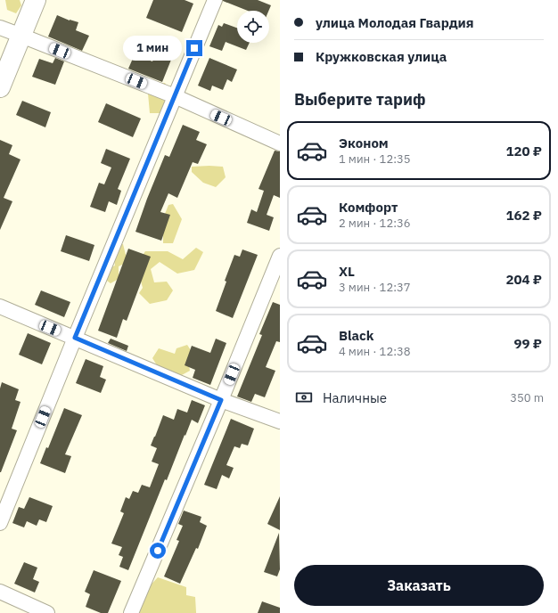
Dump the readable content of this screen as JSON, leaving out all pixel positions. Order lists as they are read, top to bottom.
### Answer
{
  "page": {
    "banner": ["улица Молодая Гвардия", "Кружковская улица"],
    "bubble": "1 мин",
    "heading": "Выберите тариф",
    "list": [
      {
        "name": "Эконом",
        "note": "1 мин · 12:35",
        "value": "120 ₽"
      },
      {
        "name": "Комфорт",
        "note": "2 мин · 12:36",
        "value": "162 ₽"
      },
      {
        "name": "XL",
        "note": "3 мин · 12:37",
        "value": "204 ₽"
      },
      {
        "name": "Black",
        "note": "4 мин · 12:38",
        "value": "99 ₽"
      }
    ],
    "pay": ["Наличные", "350 m"],
    "buttons": "Заказать"
  }
}
